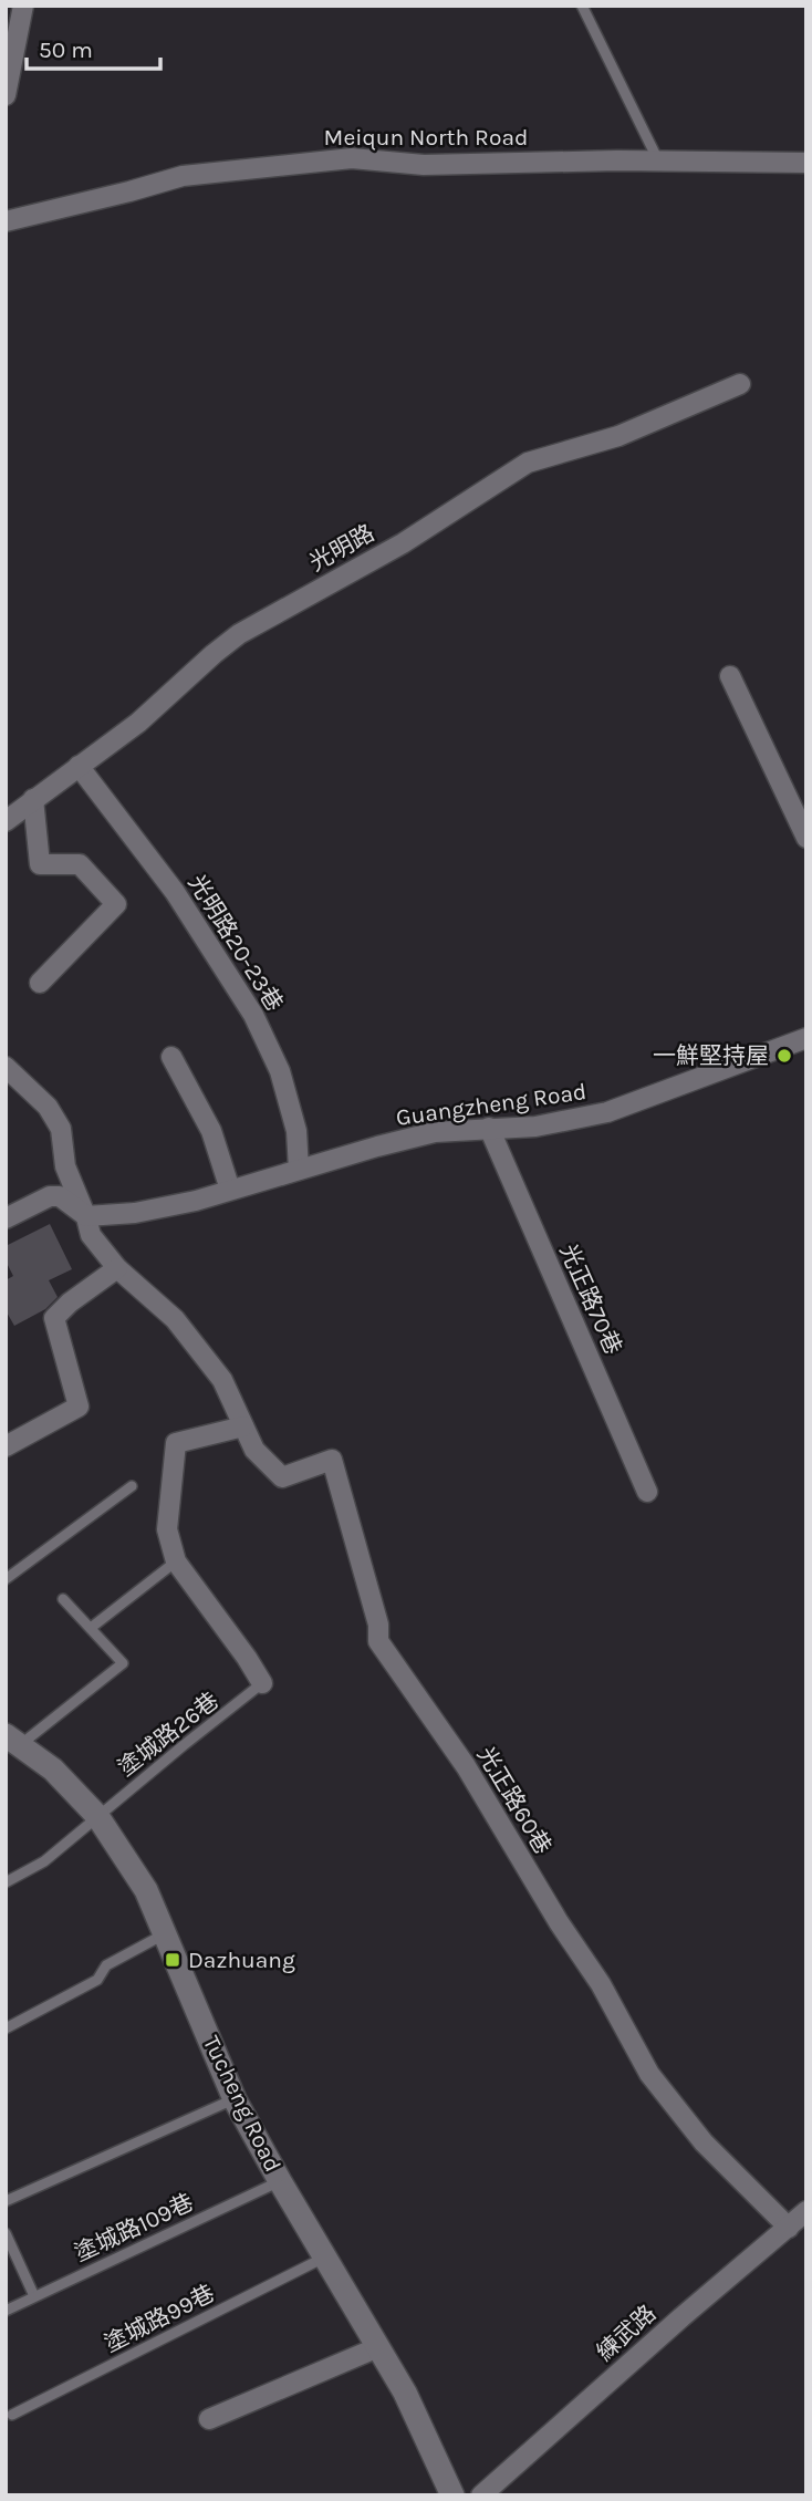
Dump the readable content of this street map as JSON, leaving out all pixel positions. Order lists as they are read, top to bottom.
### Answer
{
  "streets": {
    "street": [
      "Meiqun North Road",
      "光明路",
      "光明路20-23巷",
      "Guangzheng Road",
      "光正路70巷",
      "光正路60巷",
      "Tucheng Road",
      "練武路"
    ],
    "lane": ["塗城路26巷", "塗城路109巷", "塗城路99巷"]
  },
  "crossings": [
    ["光明路", "光明路20-23巷"],
    ["光明路20-23巷", "Guangzheng Road"],
    ["Guangzheng Road", "光正路70巷"],
    ["Guangzheng Road", "光正路60巷"],
    ["塗城路26巷", "Tucheng Road"],
    ["光正路60巷", "練武路"],
    ["Tucheng Road", "塗城路109巷"],
    ["Tucheng Road", "塗城路99巷"]
  ],
  "places": {
    "other": ["一鮮堅持屋"],
    "transit": ["Dazhuang"]
  },
  "scale_bar": "50 m"
}
